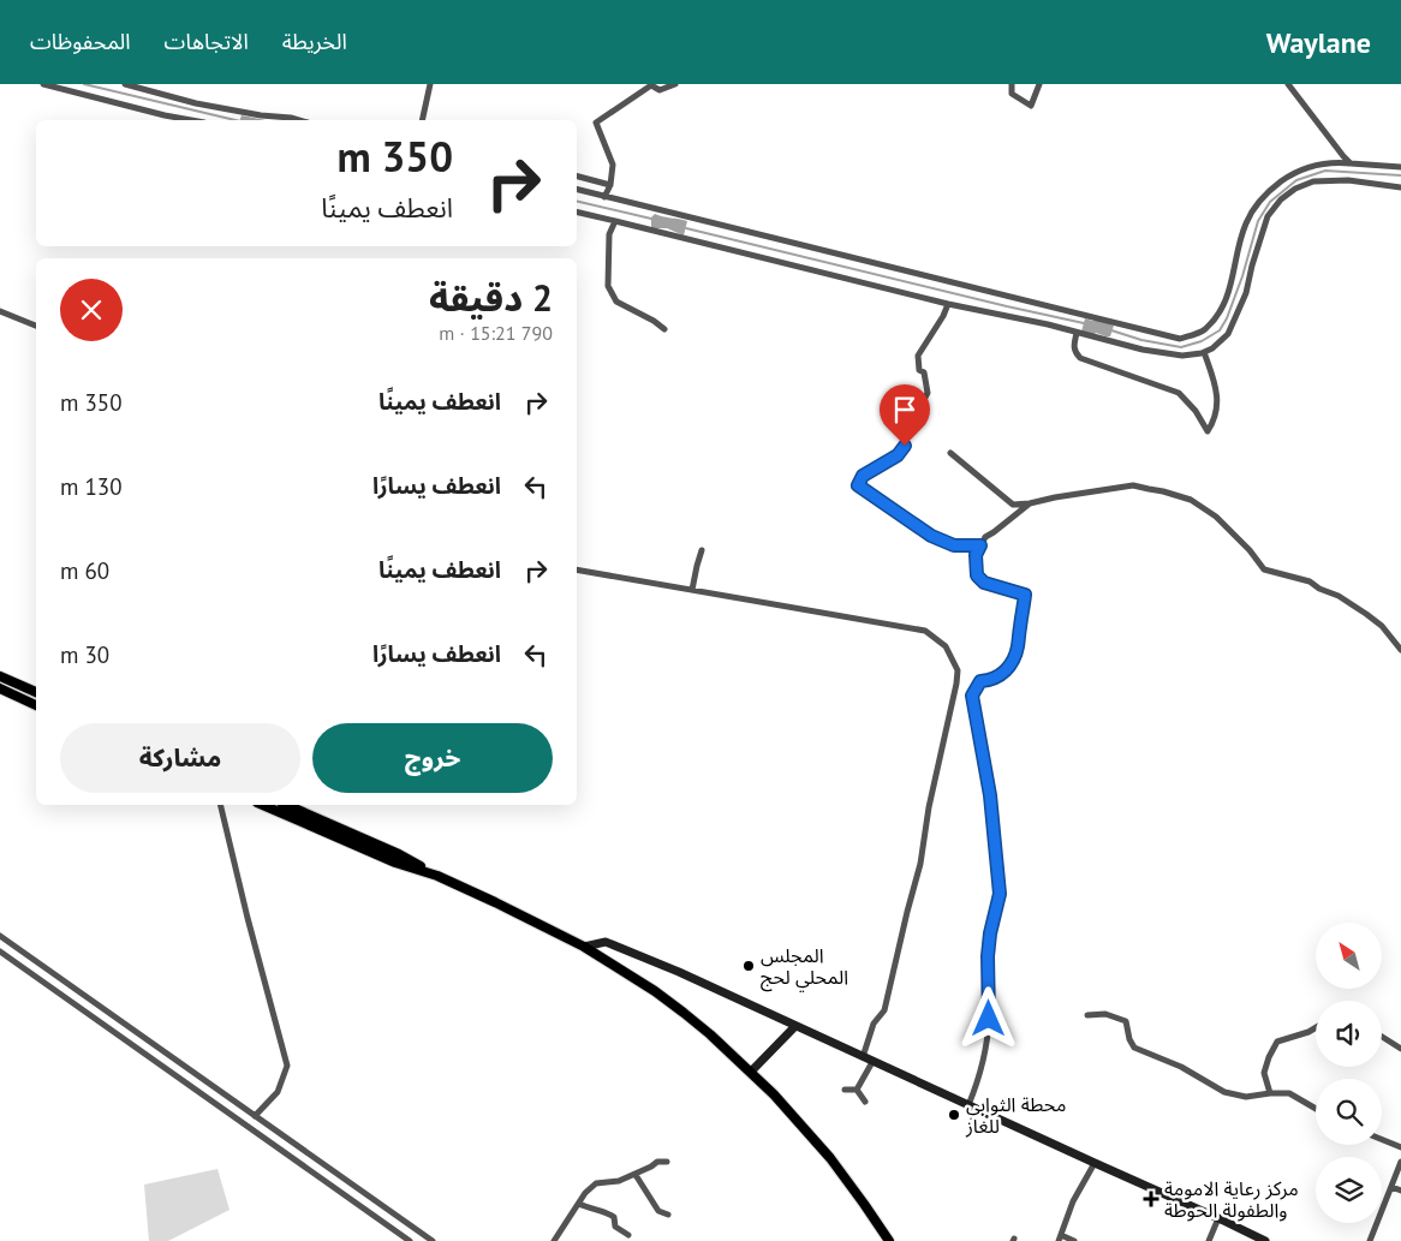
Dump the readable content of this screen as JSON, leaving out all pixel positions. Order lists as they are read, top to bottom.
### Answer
{
  "places": {
    "other": ["المجلس المحلي لحج", "محطة الثوابي للغاز"],
    "health": ["مركز رعاية الامومة والطفولة الحوطة"]
  },
  "north": "top left",
  "page": {
    "header": "Waylane",
    "nav": ["الخريطة", "الاتجاهات", "المحفوظات"],
    "turn": ["350 m", "انعطف يمينًا"],
    "heading": ["2 دقيقة", "790 m · 15:21"],
    "list": [
      {
        "name": "انعطف يمينًا",
        "value": "350 m"
      },
      {
        "name": "انعطف يسارًا",
        "value": "130 m"
      },
      {
        "name": "انعطف يمينًا",
        "value": "60 m"
      },
      {
        "name": "انعطف يسارًا",
        "value": "30 m"
      }
    ],
    "buttons": ["خروج", "مشاركة"]
  }
}
